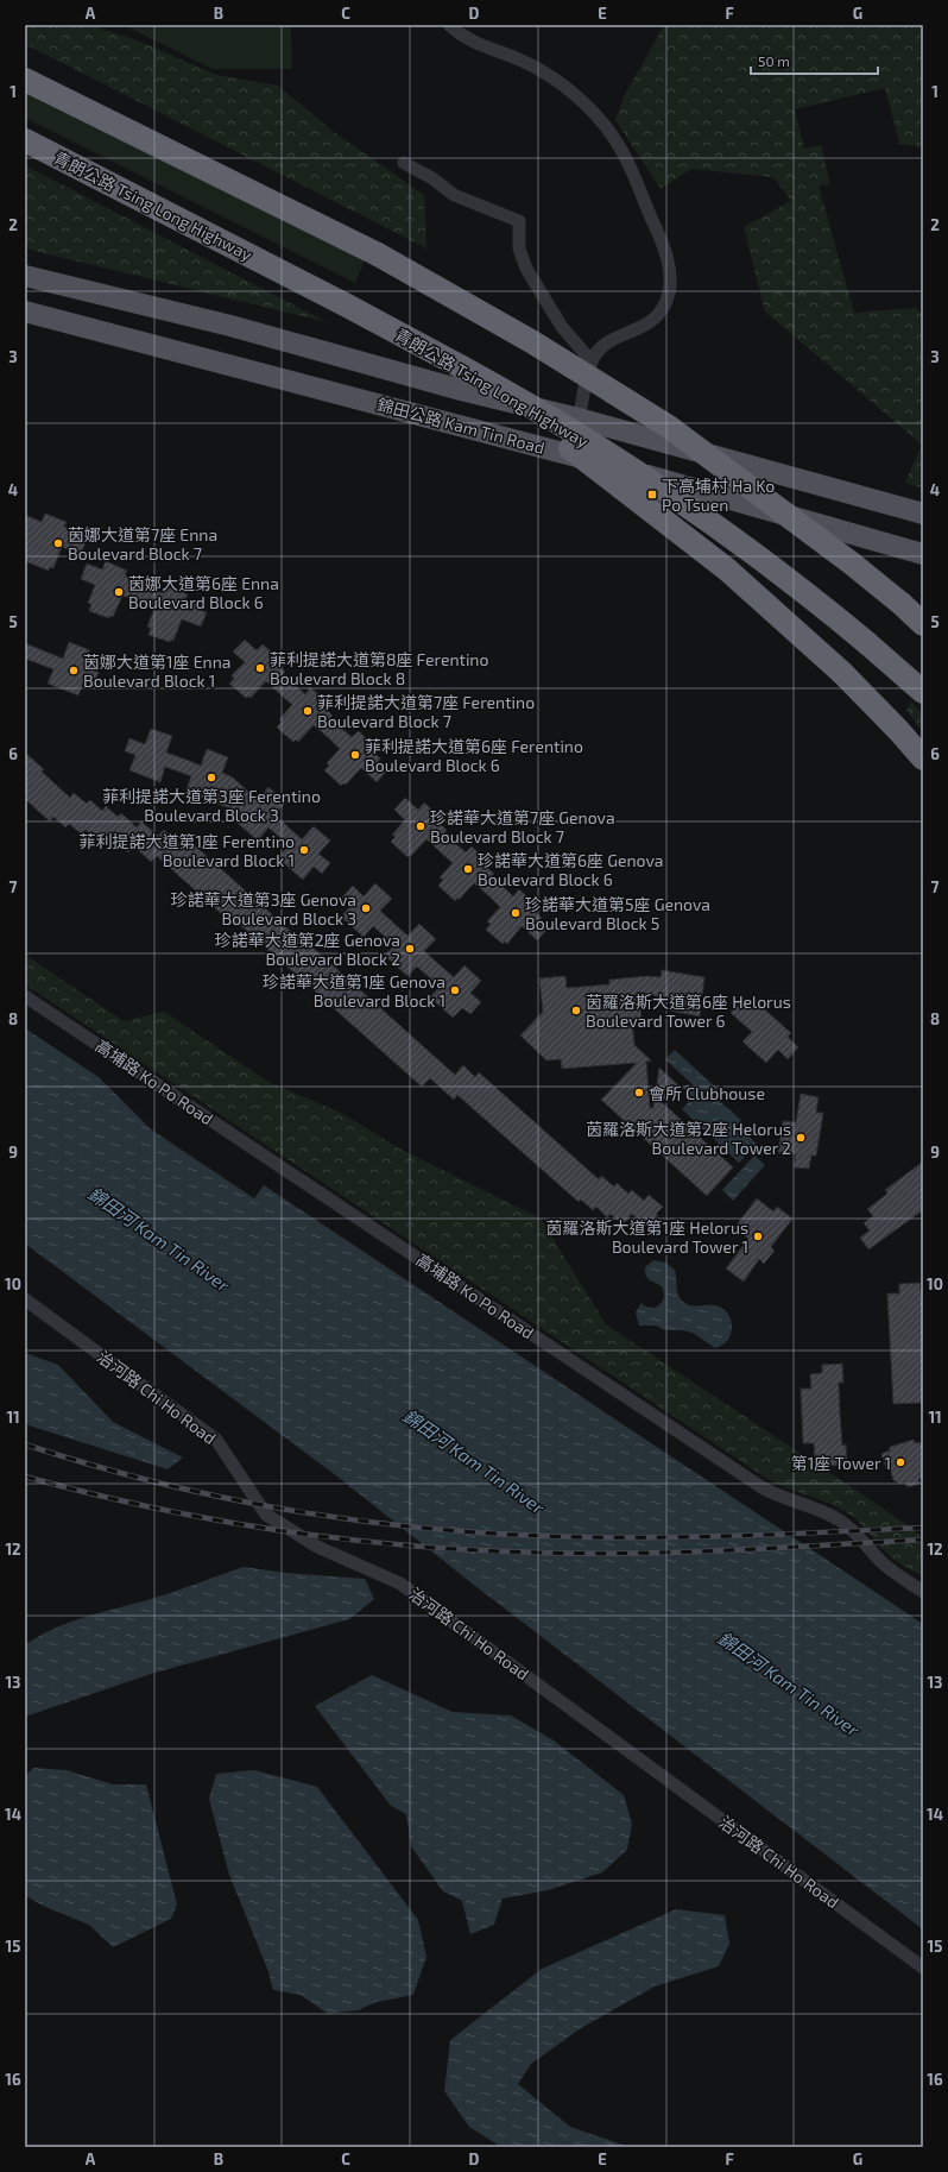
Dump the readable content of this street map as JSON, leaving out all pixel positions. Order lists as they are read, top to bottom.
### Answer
{
  "streets": {
    "highway": ["青朗公路 Tsing Long Highway"],
    "main road": ["錦田公路 Kam Tin Road"],
    "street": ["高埔路 Ko Po Road", "治河路 Chi Ho Road"]
  },
  "water": ["錦田河 Kam Tin River"],
  "places": {
    "transit": ["下高埔村 Ha Ko Po Tsuen"],
    "other": [
      "茵娜大道第7座 Enna Boulevard Block 7",
      "茵娜大道第6座 Enna Boulevard Block 6",
      "菲利提諾大道第8座 Ferentino Boulevard Block 8",
      "茵娜大道第1座 Enna Boulevard Block 1",
      "菲利提諾大道第7座 Ferentino Boulevard Block 7",
      "菲利提諾大道第6座 Ferentino Boulevard Block 6",
      "菲利提諾大道第3座 Ferentino Boulevard Block 3",
      "珍諾華大道第7座 Genova Boulevard Block 7",
      "菲利提諾大道第1座 Ferentino Boulevard Block 1",
      "珍諾華大道第6座 Genova Boulevard Block 6",
      "珍諾華大道第3座 Genova Boulevard Block 3",
      "珍諾華大道第5座 Genova Boulevard Block 5",
      "珍諾華大道第2座 Genova Boulevard Block 2",
      "珍諾華大道第1座 Genova Boulevard Block 1",
      "茵羅洛斯大道第6座 Helorus Boulevard Tower 6",
      "會所 Clubhouse",
      "茵羅洛斯大道第2座 Helorus Boulevard Tower 2",
      "茵羅洛斯大道第1座 Helorus Boulevard Tower 1",
      "第1座 Tower 1"
    ]
  },
  "scale_bar": "50 m",
  "grid": {
    "columns": [
      "A",
      "B",
      "C",
      "D",
      "E",
      "F",
      "G"
    ],
    "rows": [
      "1",
      "2",
      "3",
      "4",
      "5",
      "6",
      "7",
      "8",
      "9",
      "10",
      "11",
      "12",
      "13",
      "14",
      "15",
      "16"
    ]
  }
}
